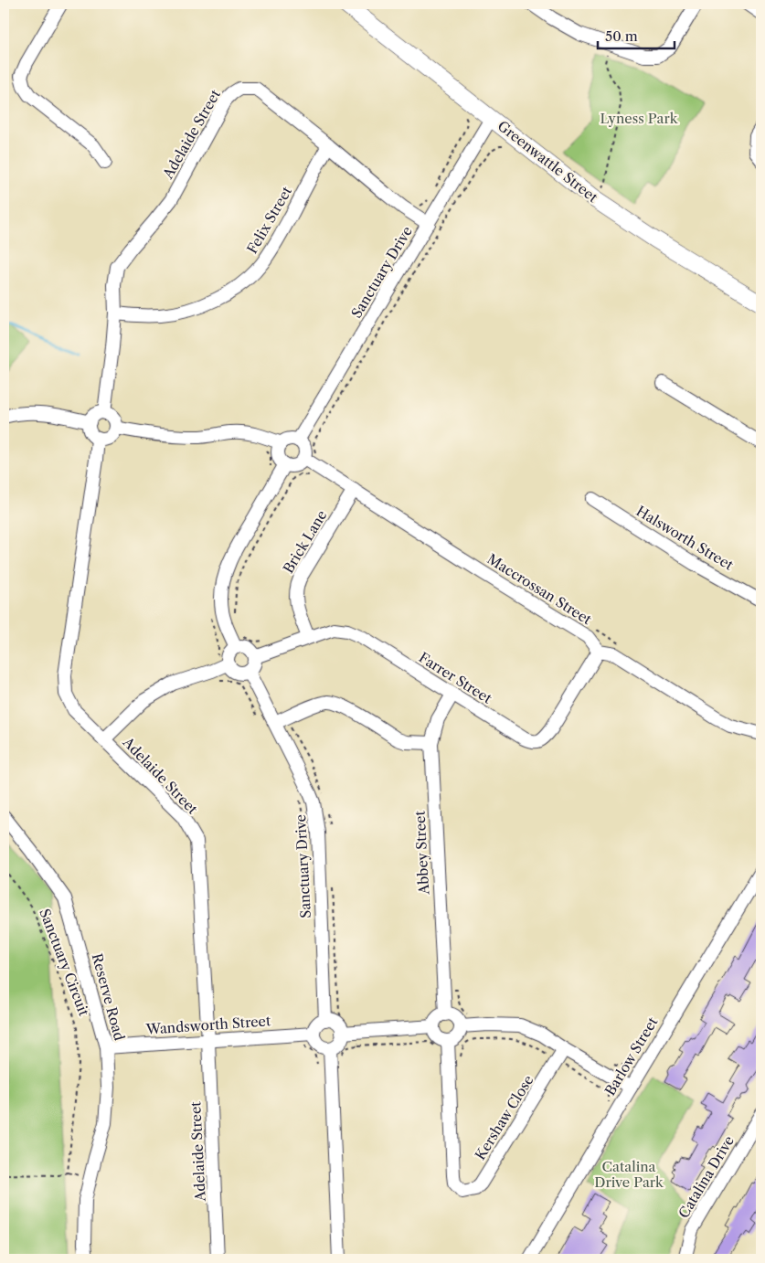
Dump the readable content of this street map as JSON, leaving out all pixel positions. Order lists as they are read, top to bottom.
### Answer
{
  "streets": {
    "main road": ["Greenwattle Street"],
    "street": [
      "Adelaide Street",
      "Felix Street",
      "Sanctuary Drive",
      "Halsworth Street",
      "Brick Lane",
      "Maccrossan Street",
      "Farrer Street",
      "Abbey Street",
      "Reserve Road",
      "Wandsworth Street",
      "Barlow Street",
      "Kershaw Close",
      "Catalina Drive"
    ],
    "path": ["Sanctuary Circuit"]
  },
  "crossings": [
    ["Adelaide Street", "Felix Street"],
    ["Adelaide Street", "Sanctuary Drive"],
    ["Adelaide Street", "Wandsworth Street"],
    ["Greenwattle Street", "Sanctuary Drive"],
    ["Sanctuary Drive", "Maccrossan Street"],
    ["Sanctuary Drive", "Farrer Street"],
    ["Sanctuary Drive", "Wandsworth Street"],
    ["Brick Lane", "Maccrossan Street"],
    ["Brick Lane", "Farrer Street"],
    ["Maccrossan Street", "Farrer Street"],
    ["Farrer Street", "Abbey Street"],
    ["Reserve Road", "Wandsworth Street"]
  ],
  "parks": ["Lyness Park", "Catalina Drive Park"],
  "scale_bar": "50 m"
}
